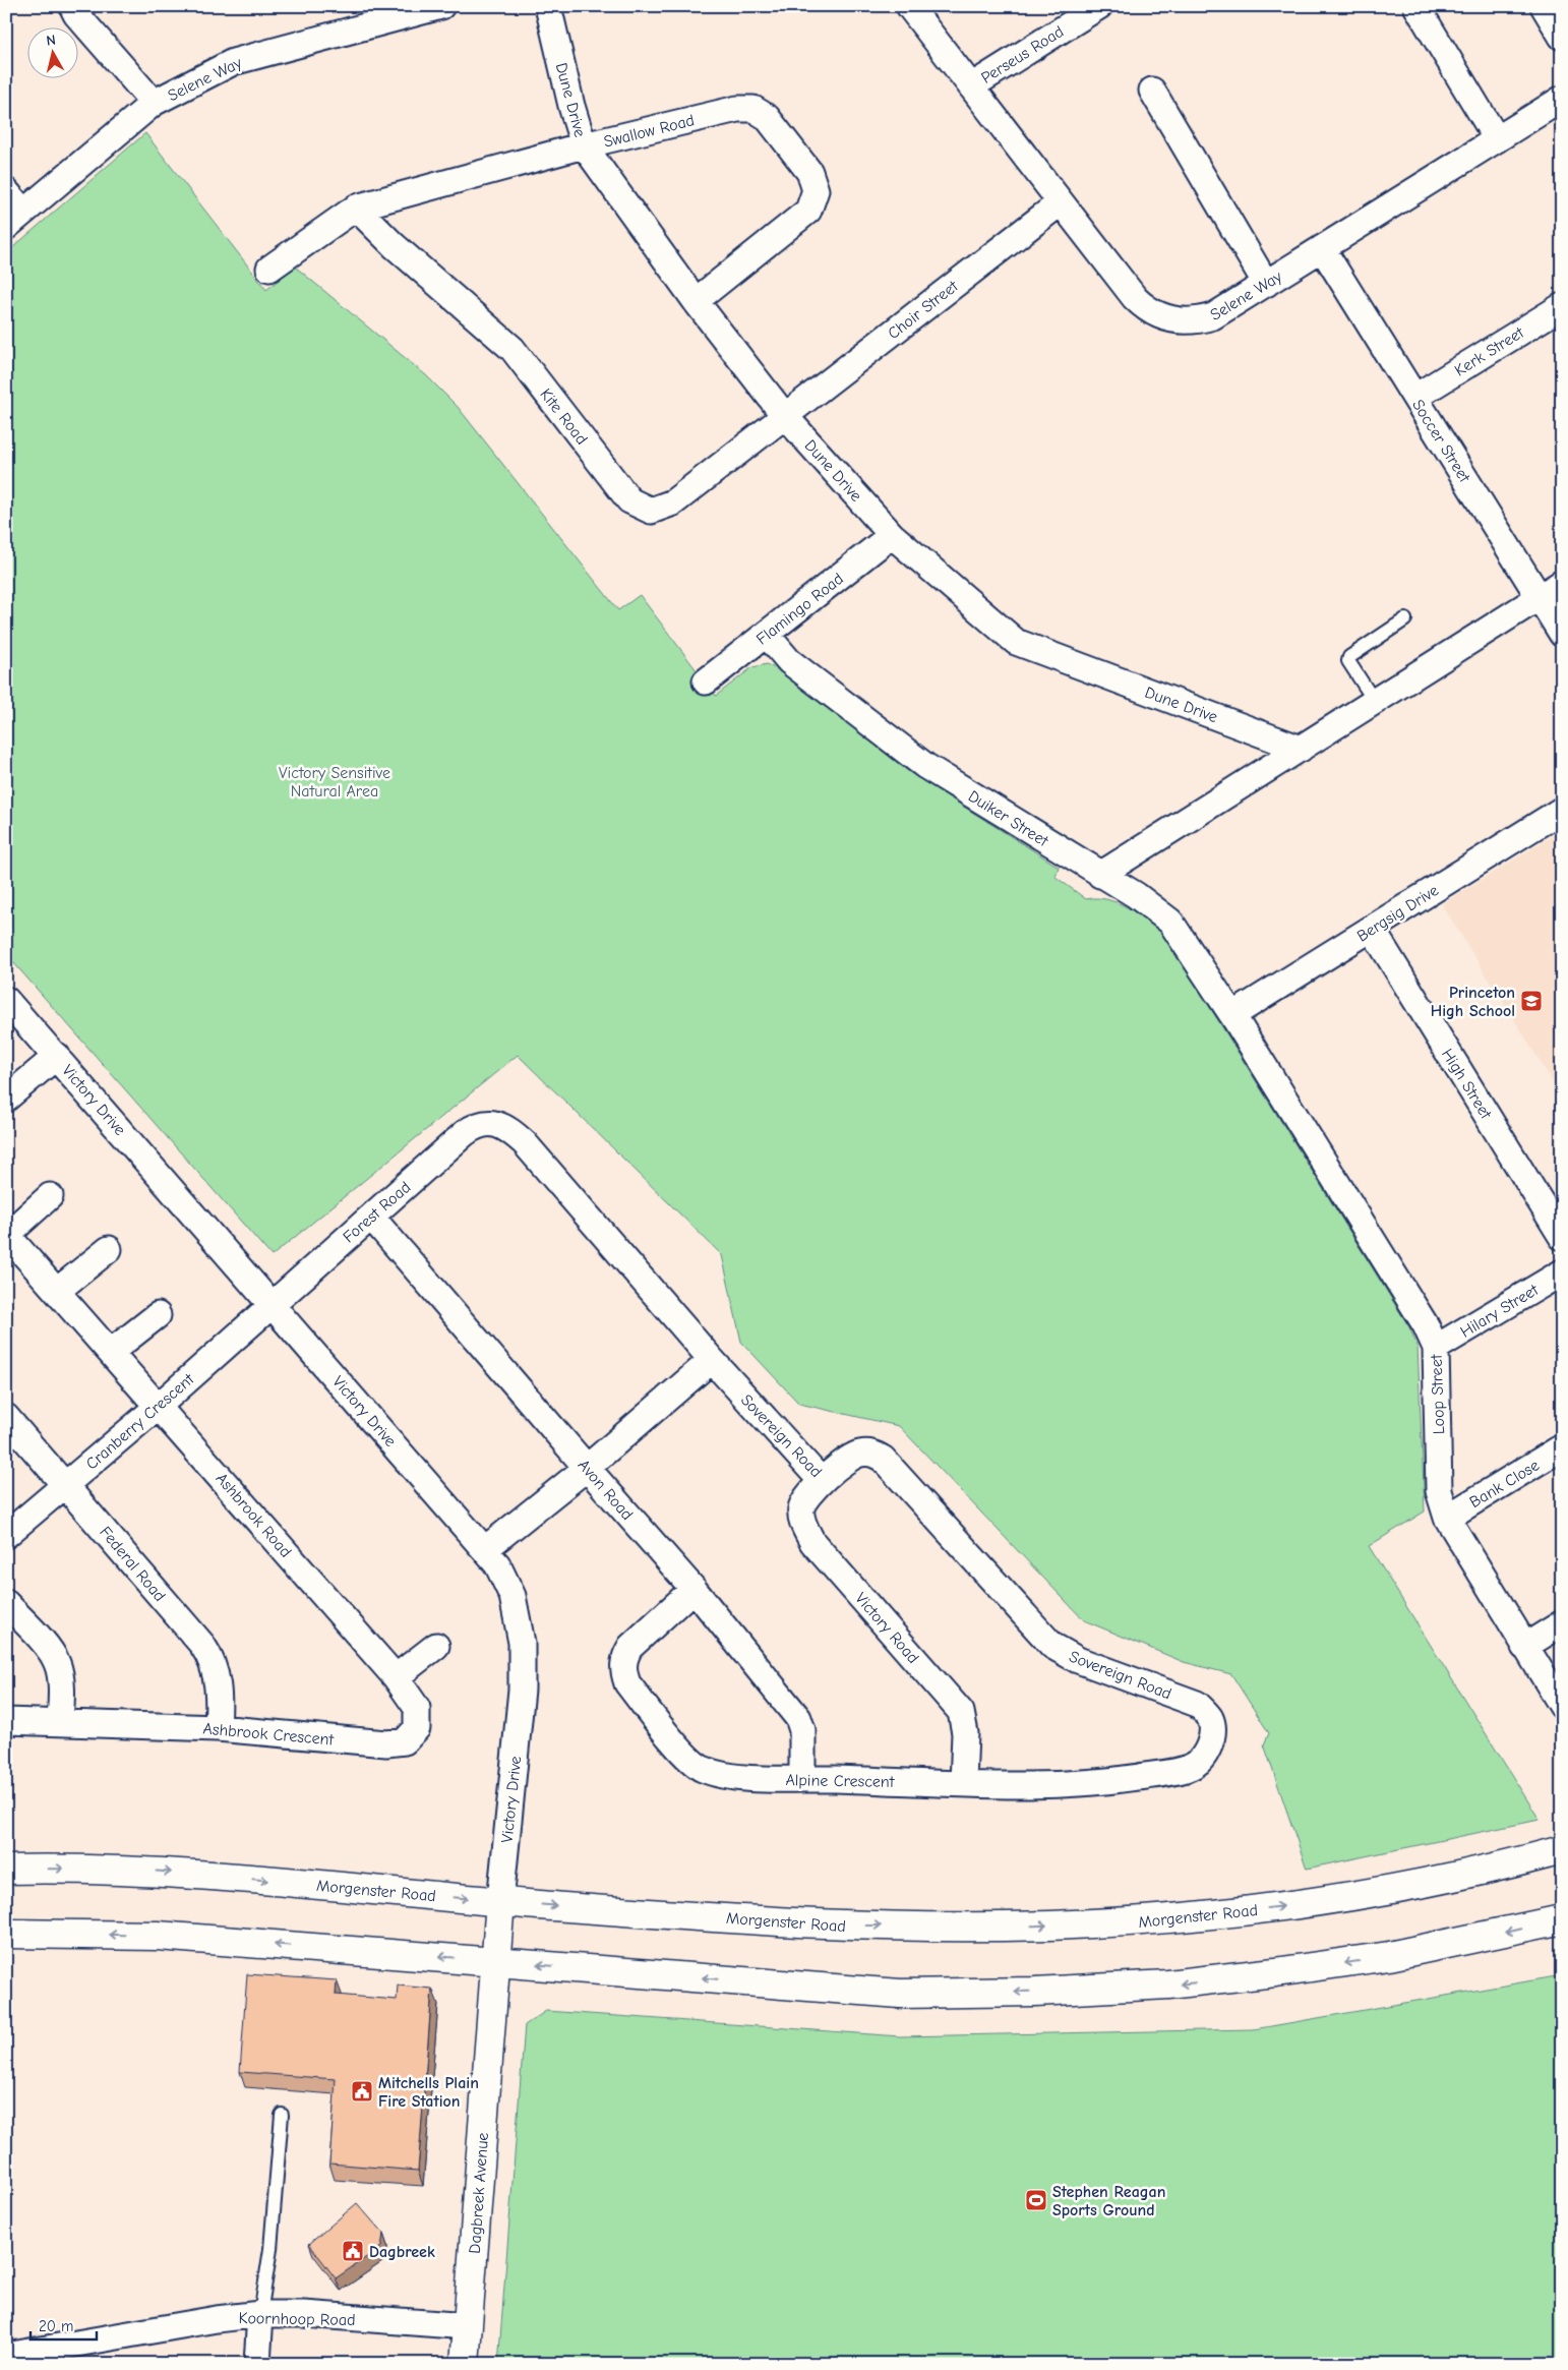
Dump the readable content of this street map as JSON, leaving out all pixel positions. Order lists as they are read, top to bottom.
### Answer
{
  "streets": {
    "main road": ["Morgenster Road", "Dagbreek Avenue"],
    "street": [
      "Perseus Road",
      "Selene Way",
      "Dune Drive",
      "Swallow Road",
      "Choir Street",
      "Kerk Street",
      "Kite Road",
      "Soccer Street",
      "Flamingo Road",
      "Duiker Street",
      "Bergsig Drive",
      "High Street",
      "Victory Drive",
      "Forest Road",
      "Hilary Street",
      "Loop Street",
      "Cranberry Crescent",
      "Sovereign Road",
      "Bank Close",
      "Avon Road",
      "Ashbrook Road",
      "Federal Road",
      "Victory Road",
      "Ashbrook Crescent",
      "Alpine Crescent",
      "Koornhoop Road"
    ]
  },
  "crossings": [
    ["Perseus Road", "Selene Way"],
    ["Selene Way", "Choir Street"],
    ["Selene Way", "Soccer Street"],
    ["Dune Drive", "Swallow Road"],
    ["Dune Drive", "Choir Street"],
    ["Dune Drive", "Kite Road"],
    ["Dune Drive", "Flamingo Road"],
    ["Swallow Road", "Kite Road"],
    ["Choir Street", "Kite Road"],
    ["Kerk Street", "Soccer Street"],
    ["Flamingo Road", "Duiker Street"],
    ["Duiker Street", "Bergsig Drive"],
    ["Duiker Street", "Loop Street"],
    ["Bergsig Drive", "High Street"],
    ["Bergsig Drive", "Loop Street"],
    ["Victory Drive", "Forest Road"],
    ["Victory Drive", "Cranberry Crescent"],
    ["Victory Drive", "Morgenster Road"],
    ["Victory Drive", "Dagbreek Avenue"],
    ["Forest Road", "Cranberry Crescent"],
    ["Forest Road", "Sovereign Road"],
    ["Forest Road", "Avon Road"],
    ["Hilary Street", "Loop Street"],
    ["Loop Street", "Bank Close"],
    ["Cranberry Crescent", "Ashbrook Road"],
    ["Cranberry Crescent", "Federal Road"],
    ["Sovereign Road", "Victory Road"],
    ["Sovereign Road", "Alpine Crescent"],
    ["Avon Road", "Alpine Crescent"],
    ["Ashbrook Road", "Ashbrook Crescent"],
    ["Federal Road", "Ashbrook Crescent"],
    ["Victory Road", "Alpine Crescent"],
    ["Morgenster Road", "Dagbreek Avenue"],
    ["Dagbreek Avenue", "Koornhoop Road"]
  ],
  "parks": ["Victory Sensitive Natural Area"],
  "places": {
    "school or university": ["Princeton High School"],
    "public building": ["Mitchells Plain Fire Station", "Dagbreek"],
    "sports": ["Stephen Reagan Sports Ground"]
  },
  "scale_bar": "20 m",
  "north": "top"
}
